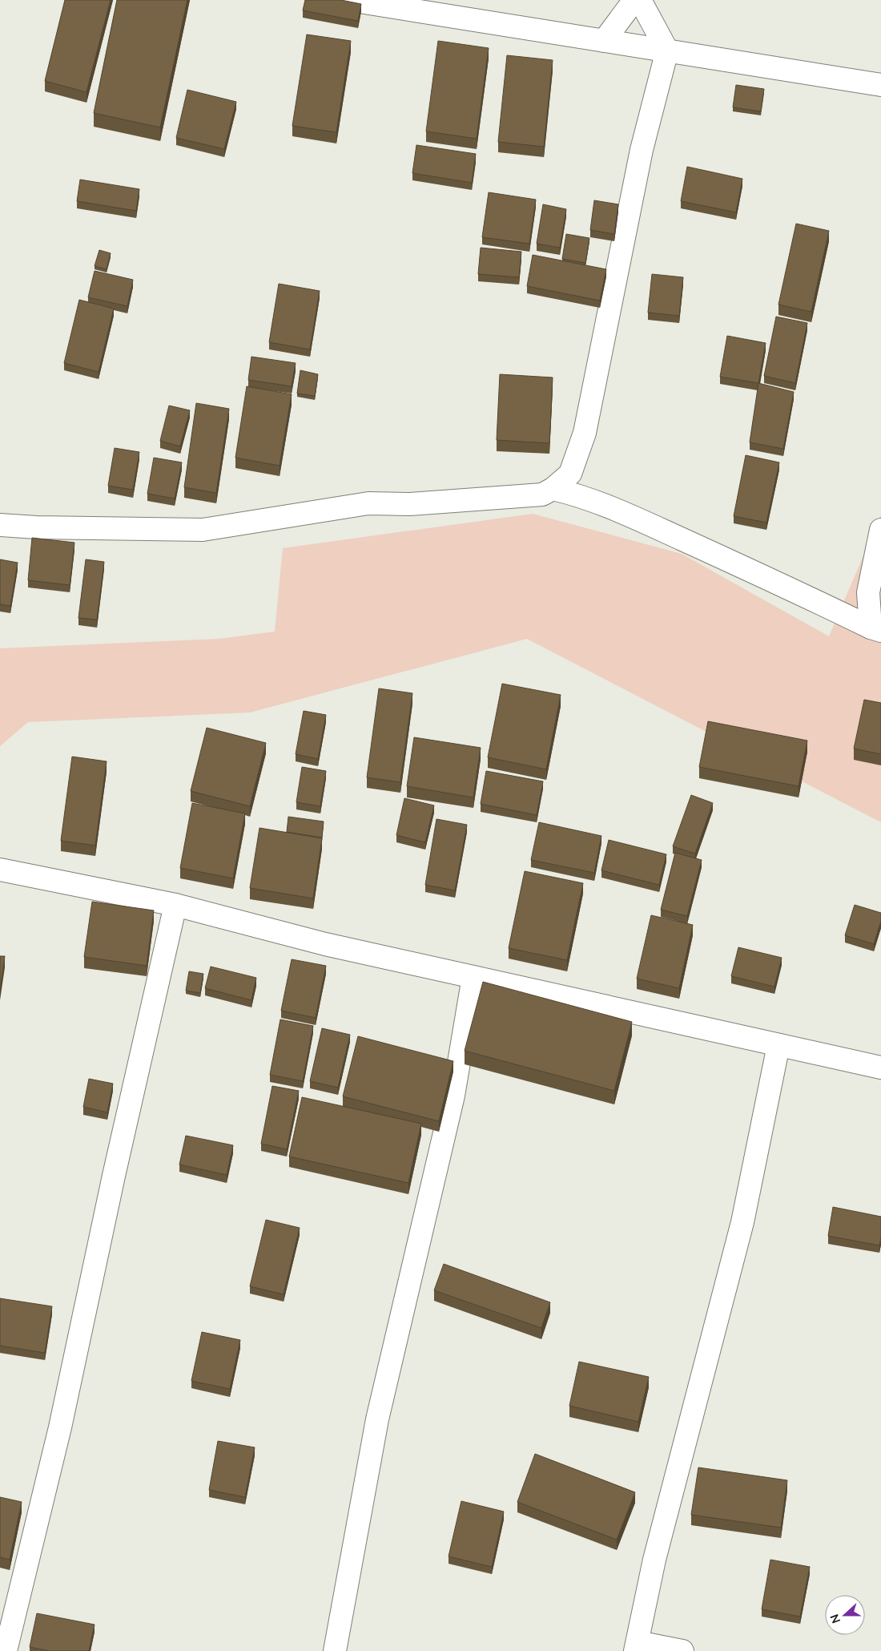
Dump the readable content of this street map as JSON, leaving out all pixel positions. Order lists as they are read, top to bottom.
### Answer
{
  "north": "left"
}
